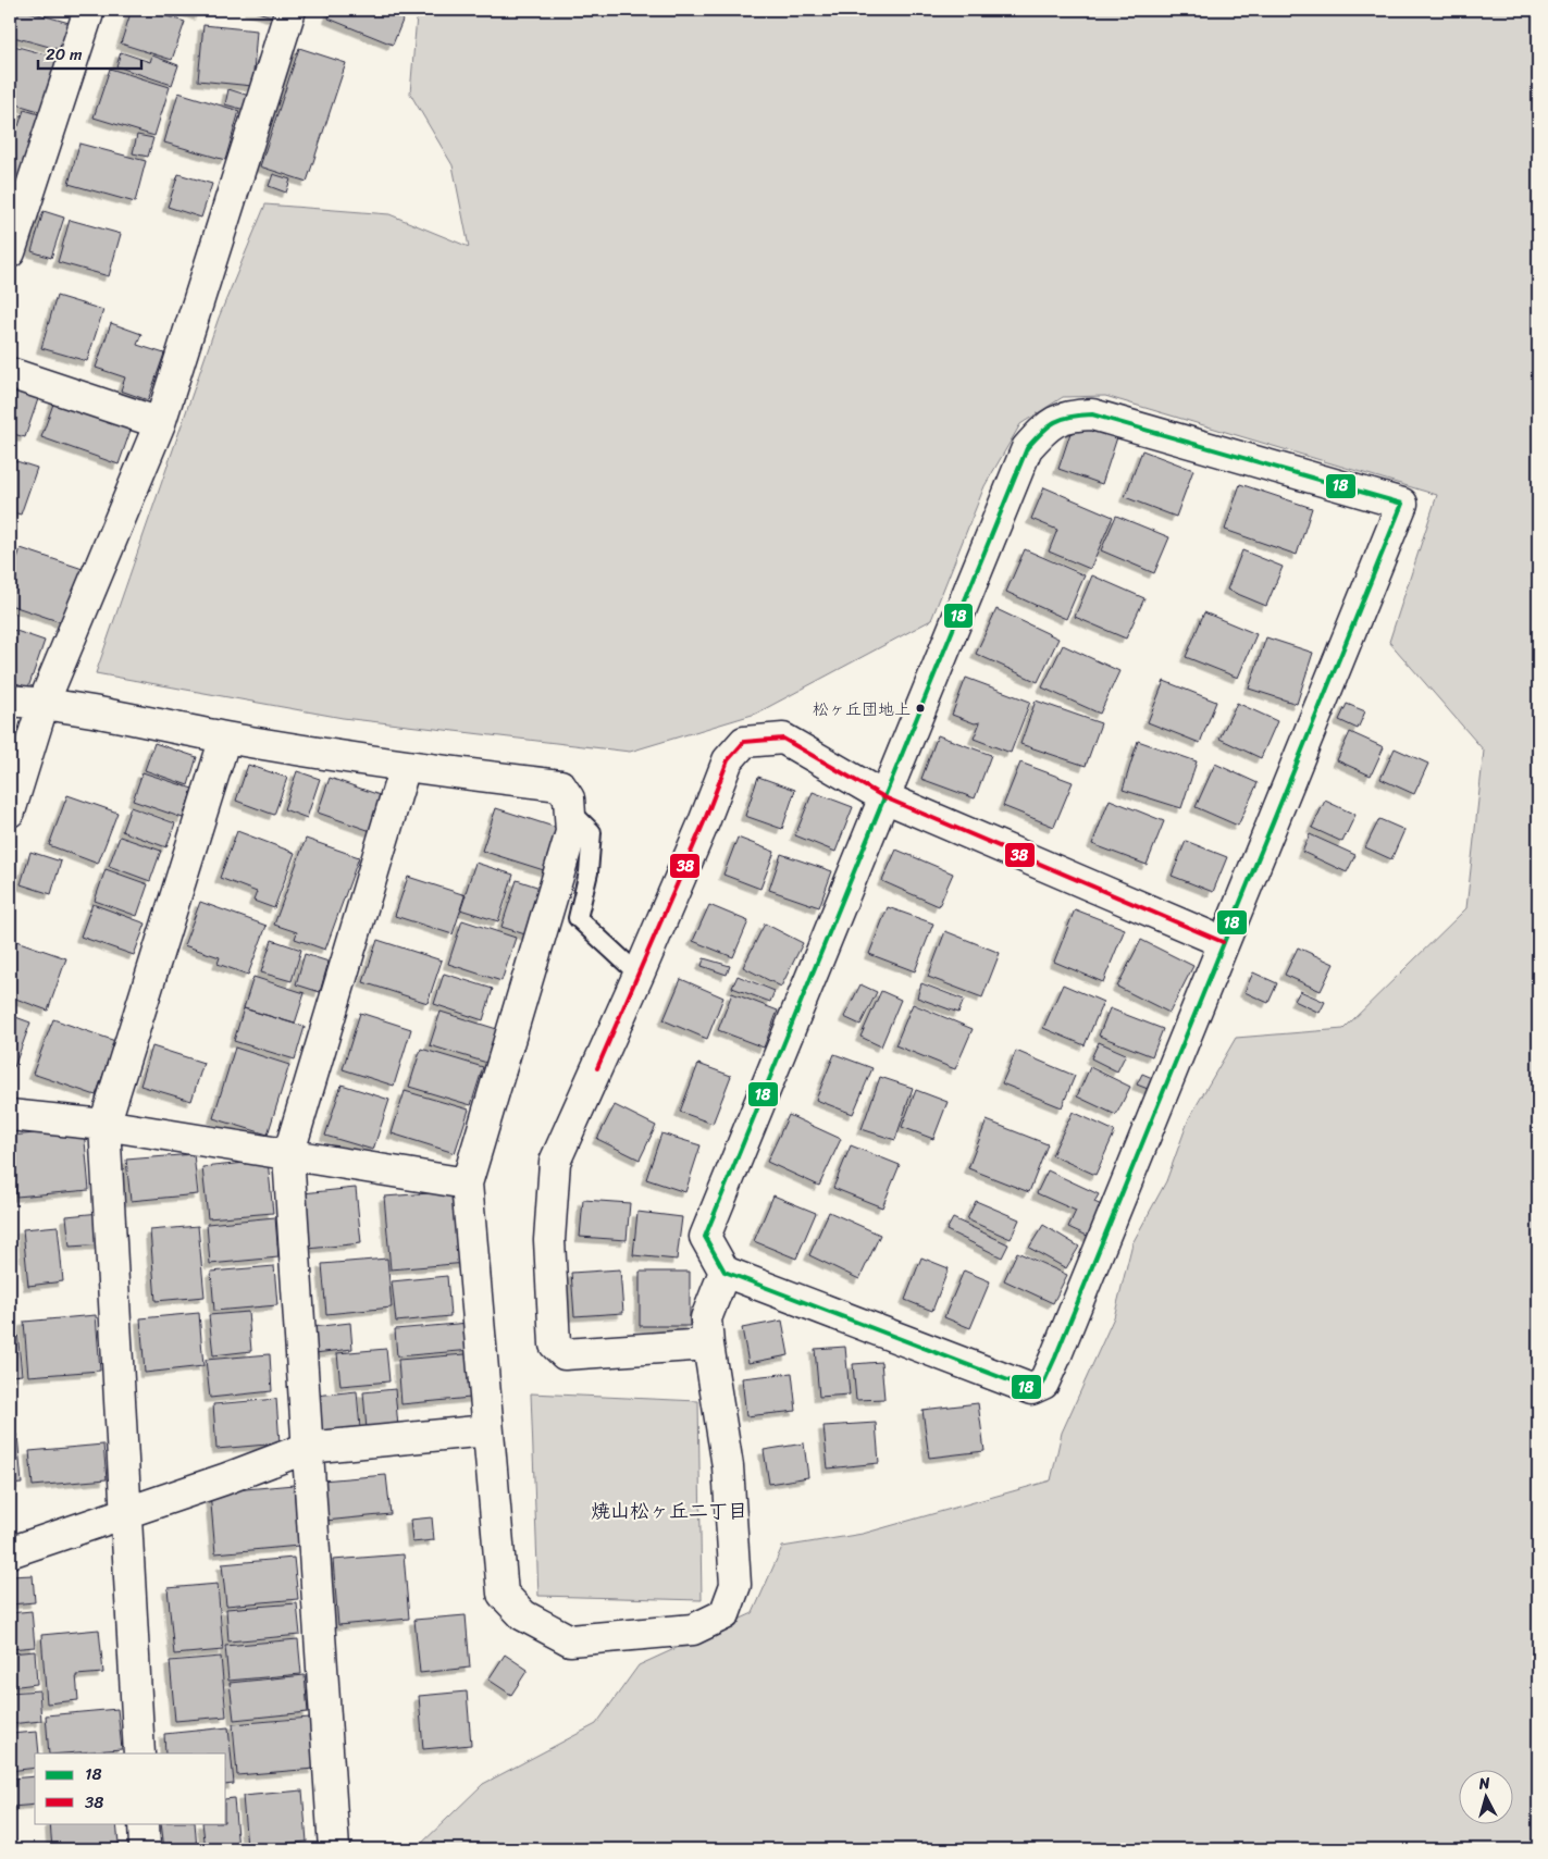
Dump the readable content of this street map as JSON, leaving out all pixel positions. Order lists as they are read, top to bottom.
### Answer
{
  "districts": ["焼山松ヶ丘二丁目"],
  "places": ["松ヶ丘団地上"],
  "lines": ["transit line 18", "transit line 38"],
  "legend": ["18", "38"],
  "scale_bar": "20 m",
  "north": "top"
}
